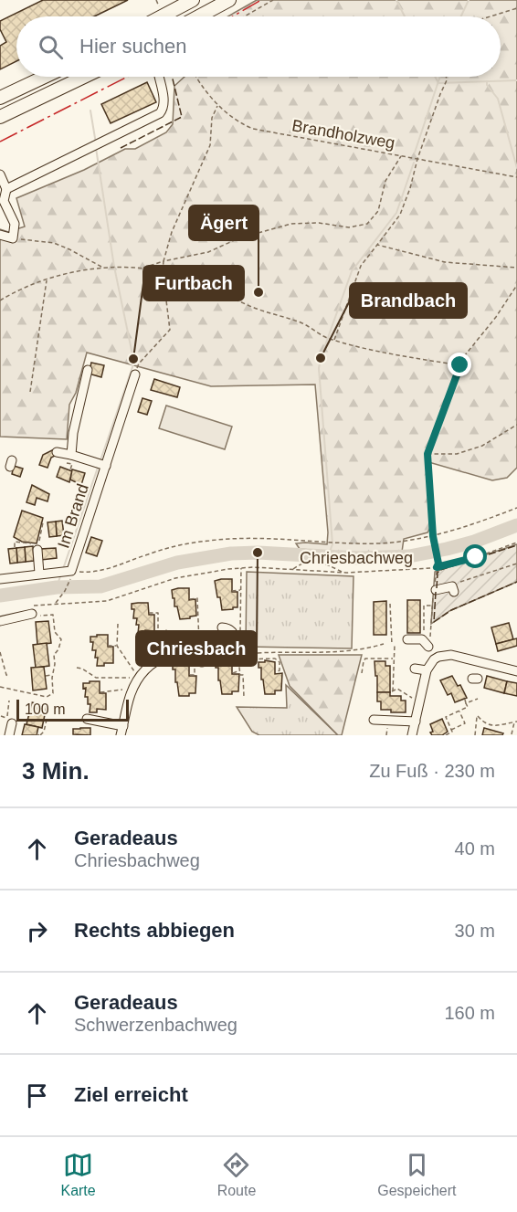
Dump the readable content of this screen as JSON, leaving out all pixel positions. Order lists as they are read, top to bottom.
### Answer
{
  "streets": {
    "street": ["Im Brand"],
    "path": ["Brandholzweg", "Chriesbachweg"]
  },
  "places": [
    "Ägert",
    "Brandbach",
    "Furtbach",
    "Chriesbach"
  ],
  "scale_bar": "100 m",
  "page": {
    "search": "Hier suchen",
    "scale": "100 m",
    "heading": ["3 Min.", "Zu Fuß · 230 m"],
    "list": [
      ["Geradeaus", "Chriesbachweg", "40 m"],
      ["Rechts abbiegen", "30 m"],
      ["Geradeaus", "Schwerzenbachweg", "160 m"],
      "Ziel erreicht"
    ],
    "nav": ["Karte", "Route", "Gespeichert"]
  }
}
